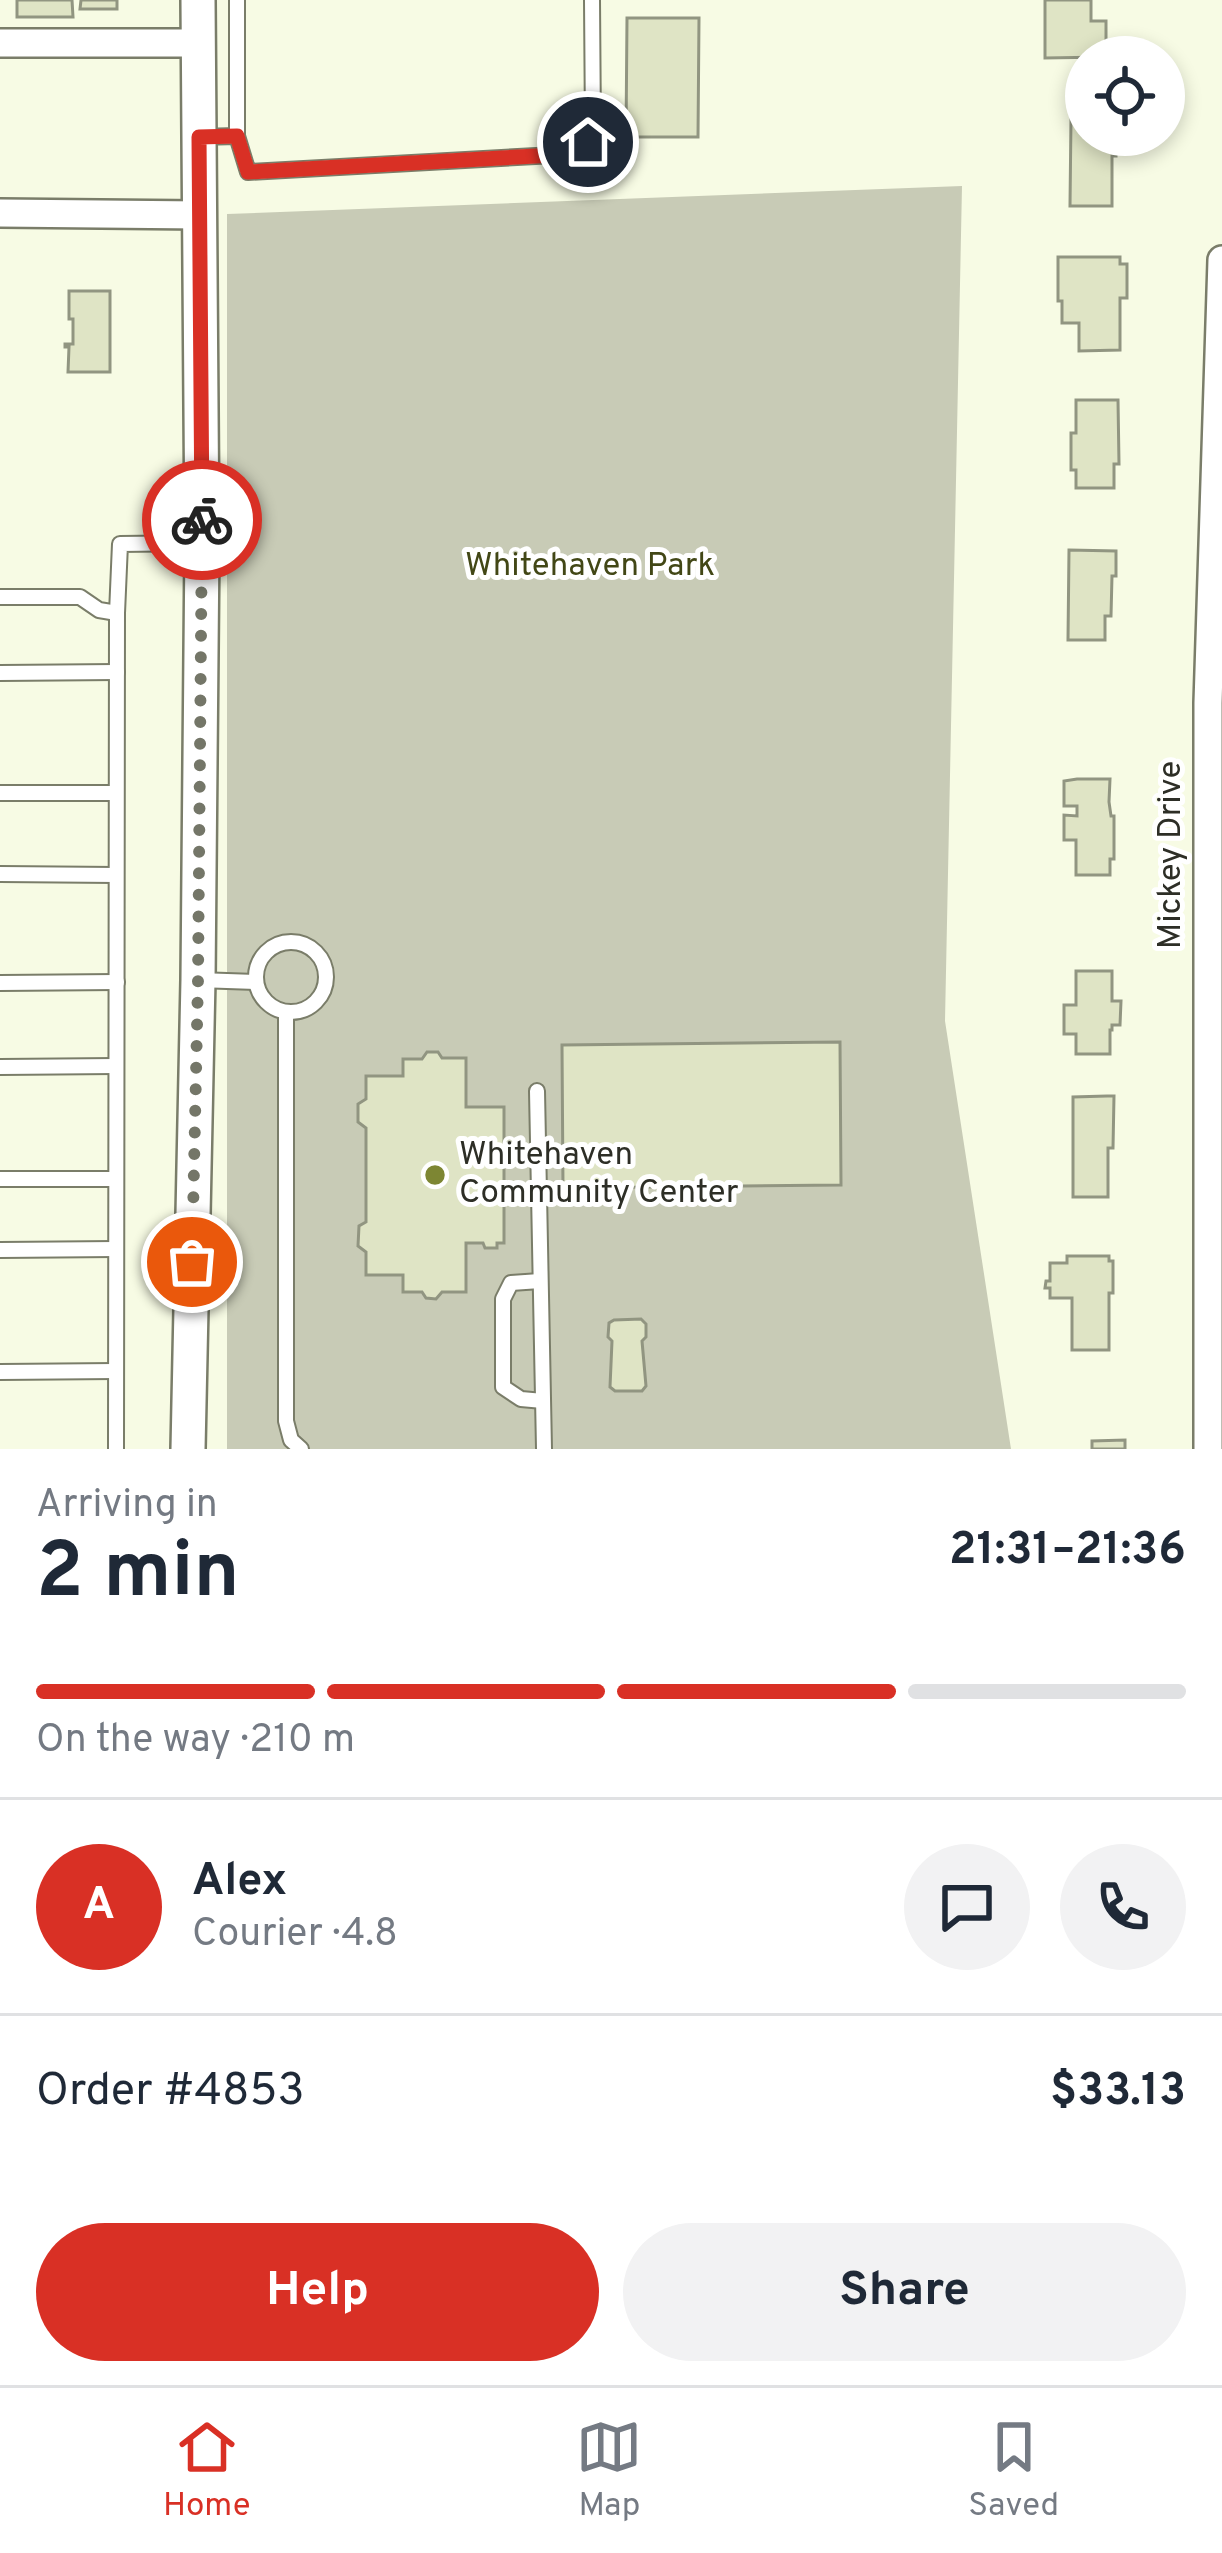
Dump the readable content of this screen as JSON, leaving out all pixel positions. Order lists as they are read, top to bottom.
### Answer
{
  "streets": {
    "street": ["Mickey Drive"]
  },
  "parks": ["Whitehaven Park"],
  "places": ["Whitehaven Community Center"],
  "page": {
    "heading": ["2 min", "Arriving in", "21:31–21:36"],
    "panel": [
      "Alex",
      "Courier · 4.8",
      "Order #4853",
      "$33.13"
    ],
    "bar": "On the way · 210 m",
    "round": "A",
    "buttons": ["Help", "Share"],
    "tabs": ["Home", "Map", "Saved"]
  }
}
